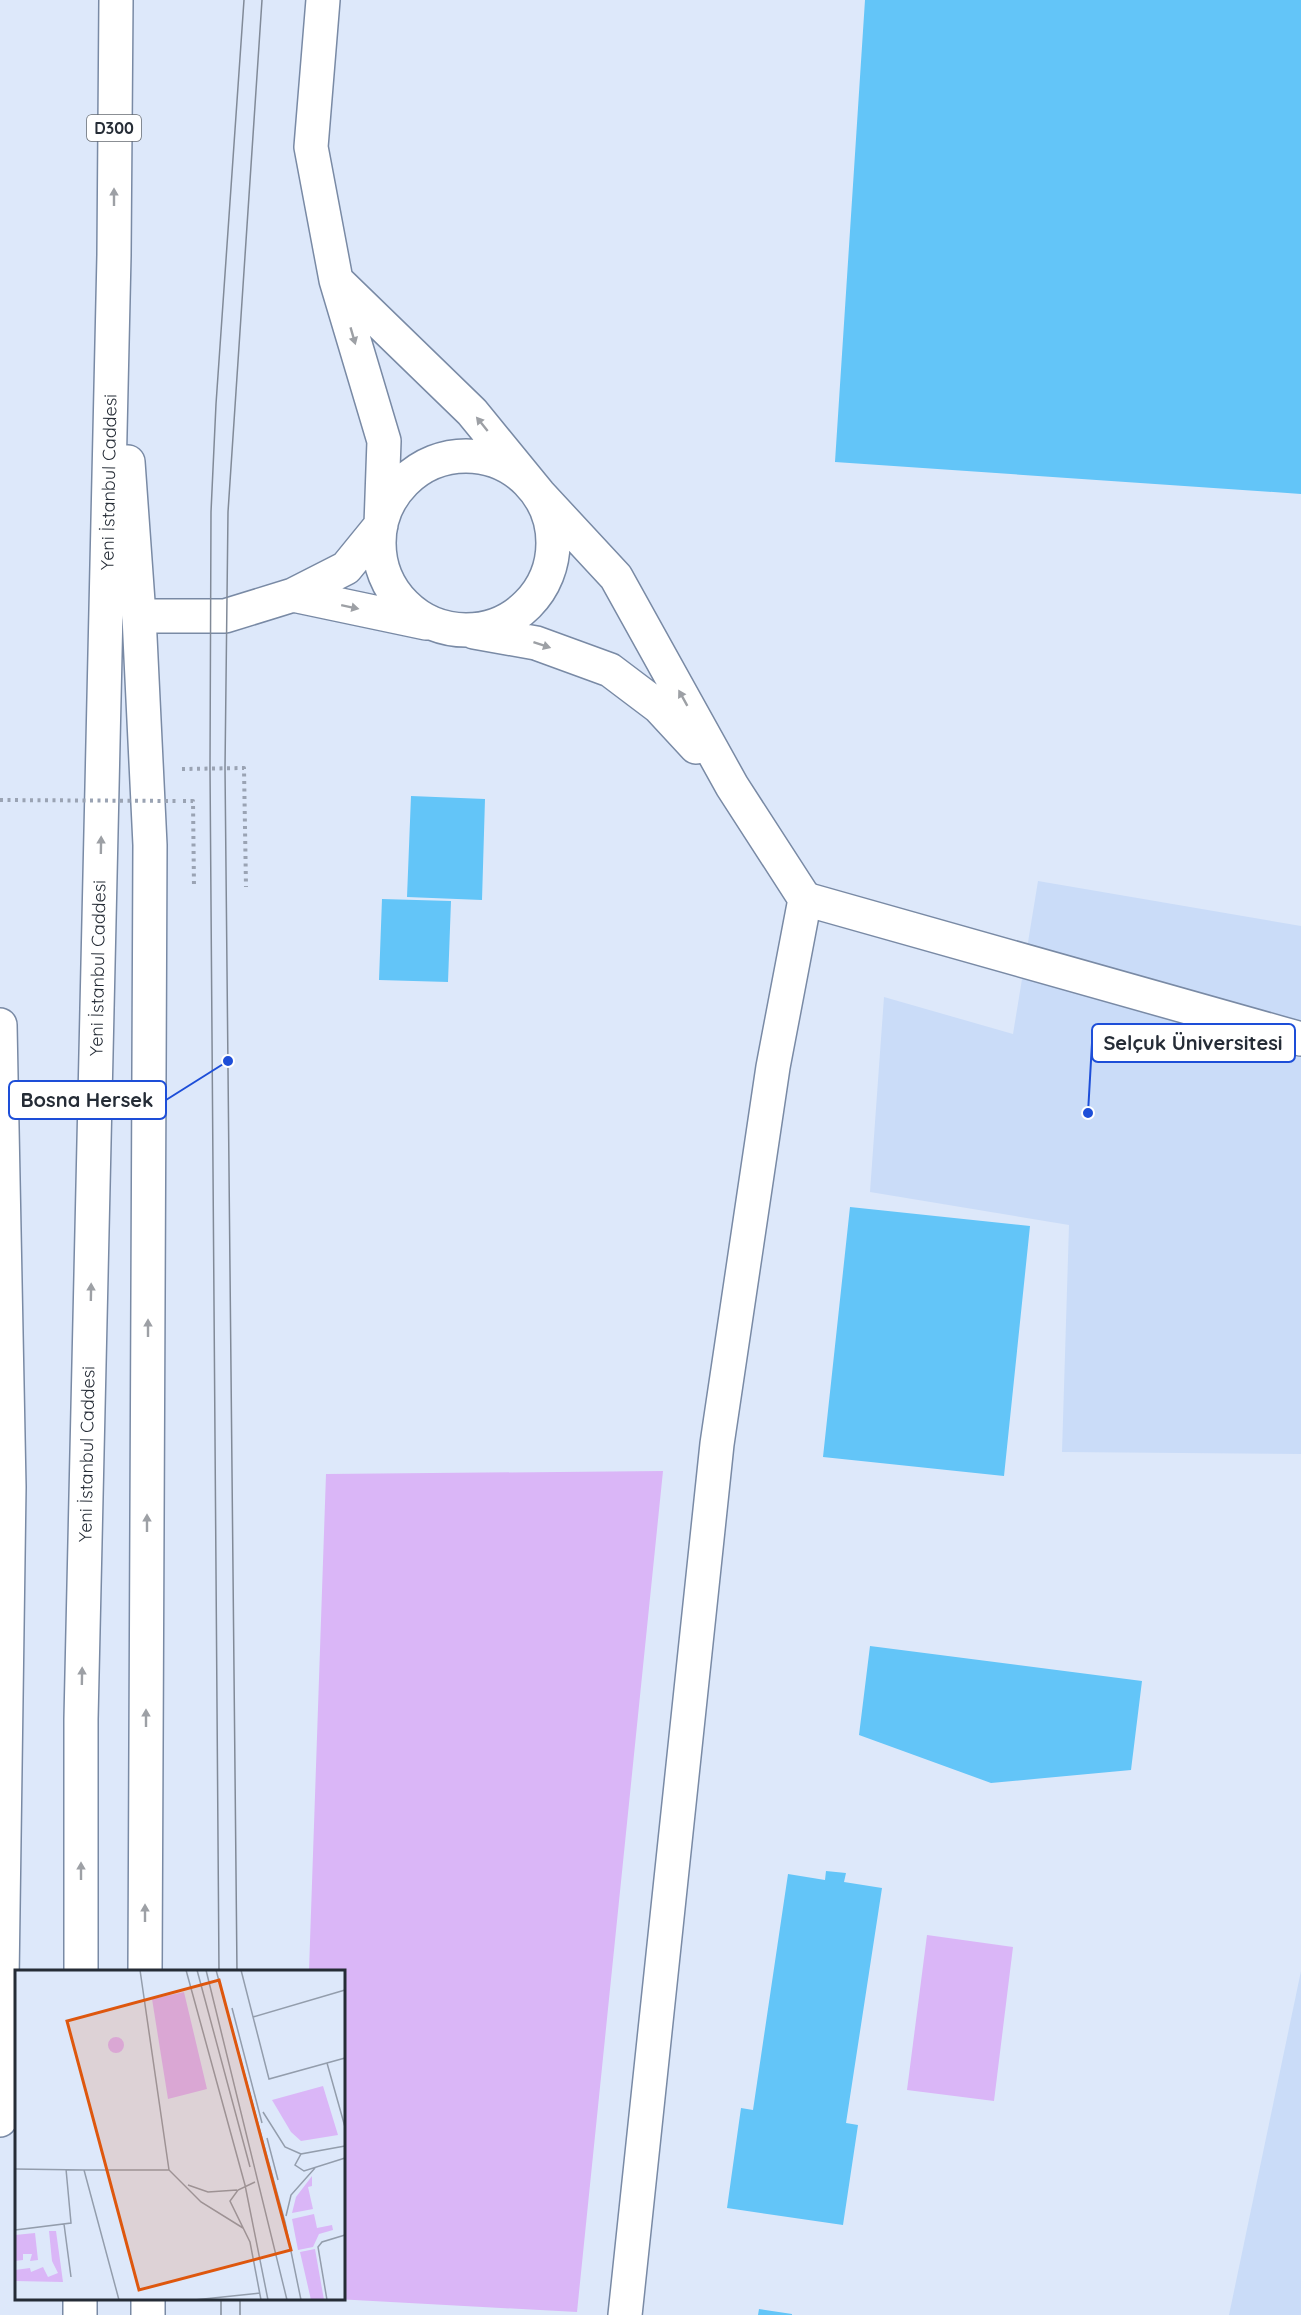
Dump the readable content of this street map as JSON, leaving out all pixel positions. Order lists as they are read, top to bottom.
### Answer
{
  "streets": {
    "main road": ["D300", "Yeni İstanbul Caddesi"]
  },
  "places": ["Bosna Hersek", "Selçuk Üniversitesi"]
}
